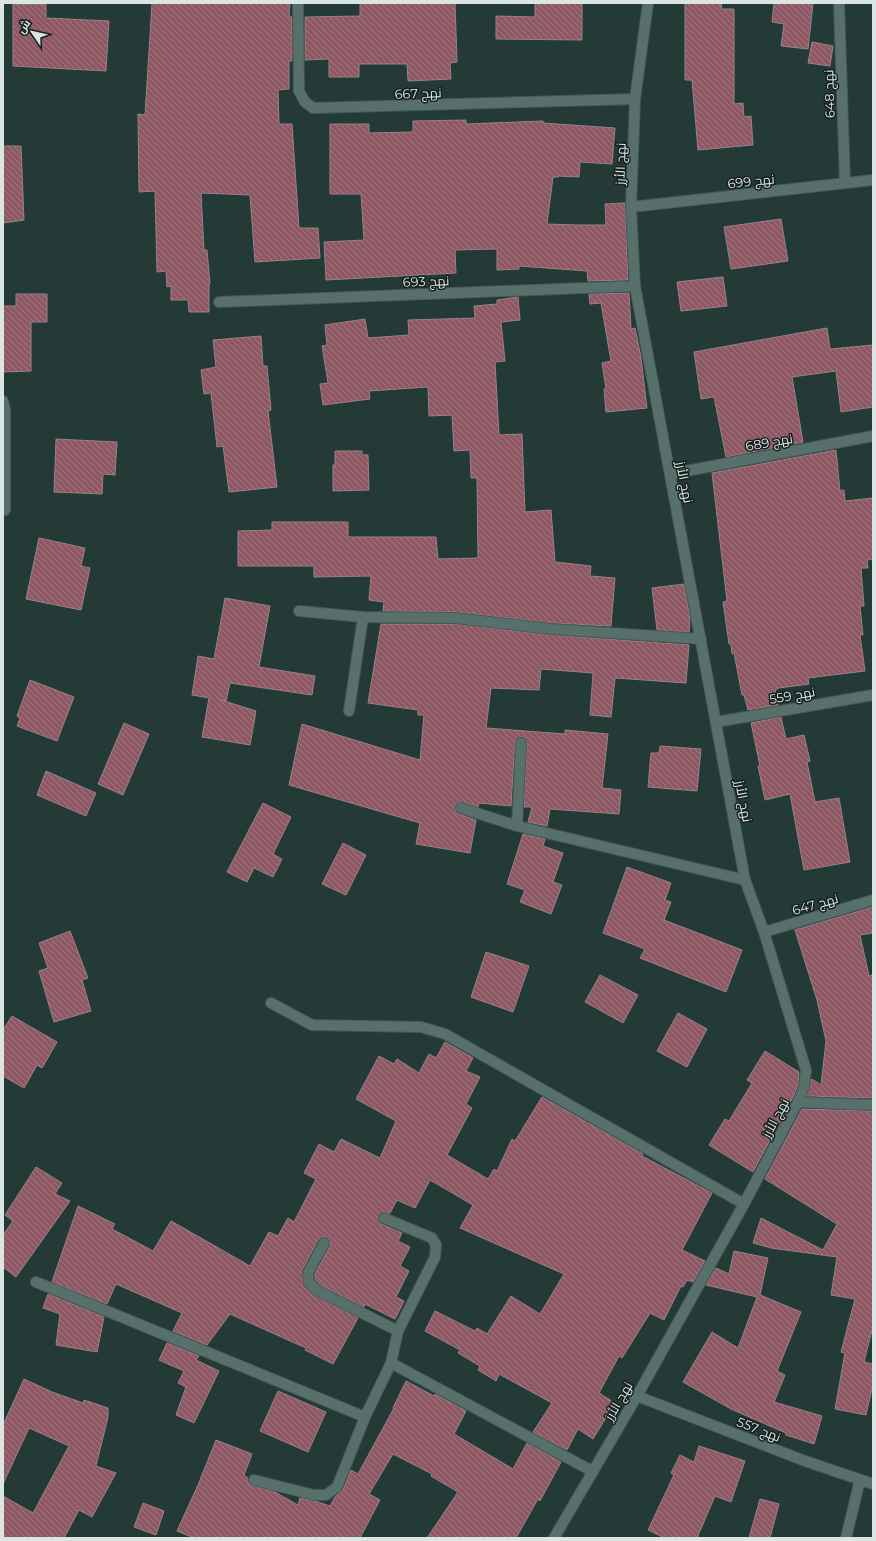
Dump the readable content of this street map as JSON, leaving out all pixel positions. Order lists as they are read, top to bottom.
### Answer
{
  "streets": {
    "street": [
      "نهج 667",
      "نهج 648",
      "نهج الأرز",
      "نهج 699",
      "نهج 693",
      "نهج 689",
      "نهج 559",
      "نهج 647",
      "نهج 557"
    ]
  },
  "crossings": [
    ["نهج 667", "نهج الأرز"],
    ["نهج 648", "نهج 699"],
    ["نهج الأرز", "نهج 699"],
    ["نهج الأرز", "نهج 693"],
    ["نهج الأرز", "نهج 689"],
    ["نهج الأرز", "نهج 559"],
    ["نهج الأرز", "نهج 647"],
    ["نهج الأرز", "نهج 557"]
  ],
  "north": "top left"
}
